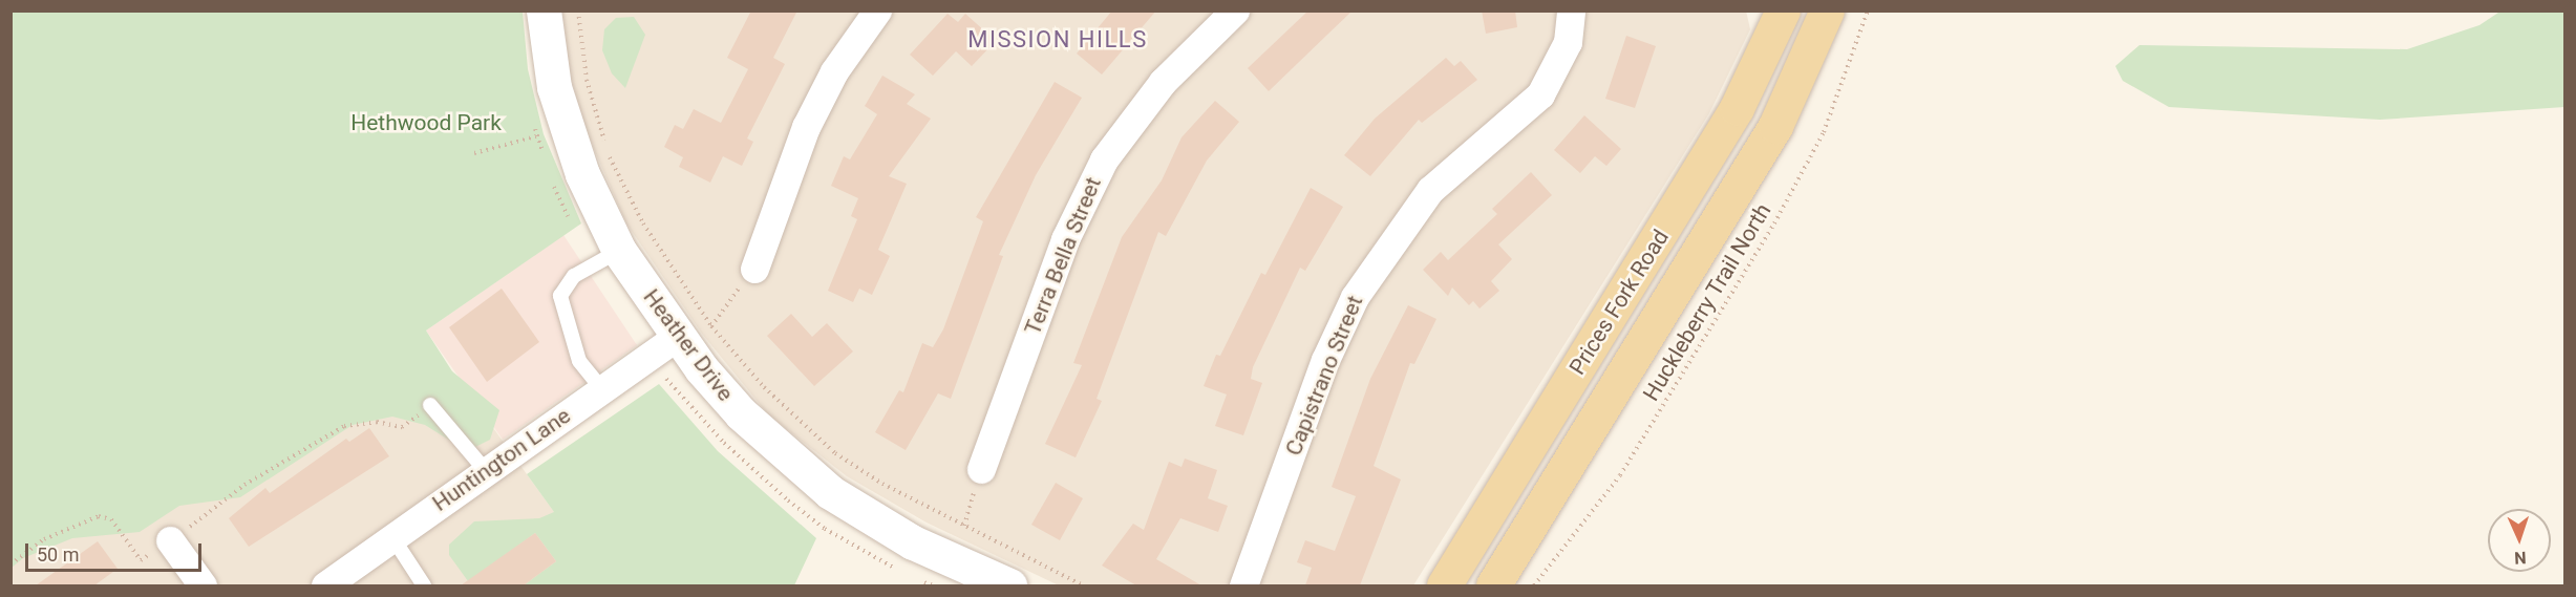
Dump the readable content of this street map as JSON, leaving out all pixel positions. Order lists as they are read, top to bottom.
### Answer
{
  "streets": {
    "main road": ["Prices Fork Road"],
    "street": [
      "Terra Bella Street",
      "Heather Drive",
      "Capistrano Street",
      "Huntington Lane"
    ],
    "path": ["Huckleberry Trail North"]
  },
  "crossings": [
    ["Heather Drive", "Huntington Lane"]
  ],
  "districts": ["MISSION HILLS"],
  "parks": ["Hethwood Park"],
  "scale_bar": "50 m",
  "north": "bottom"
}
